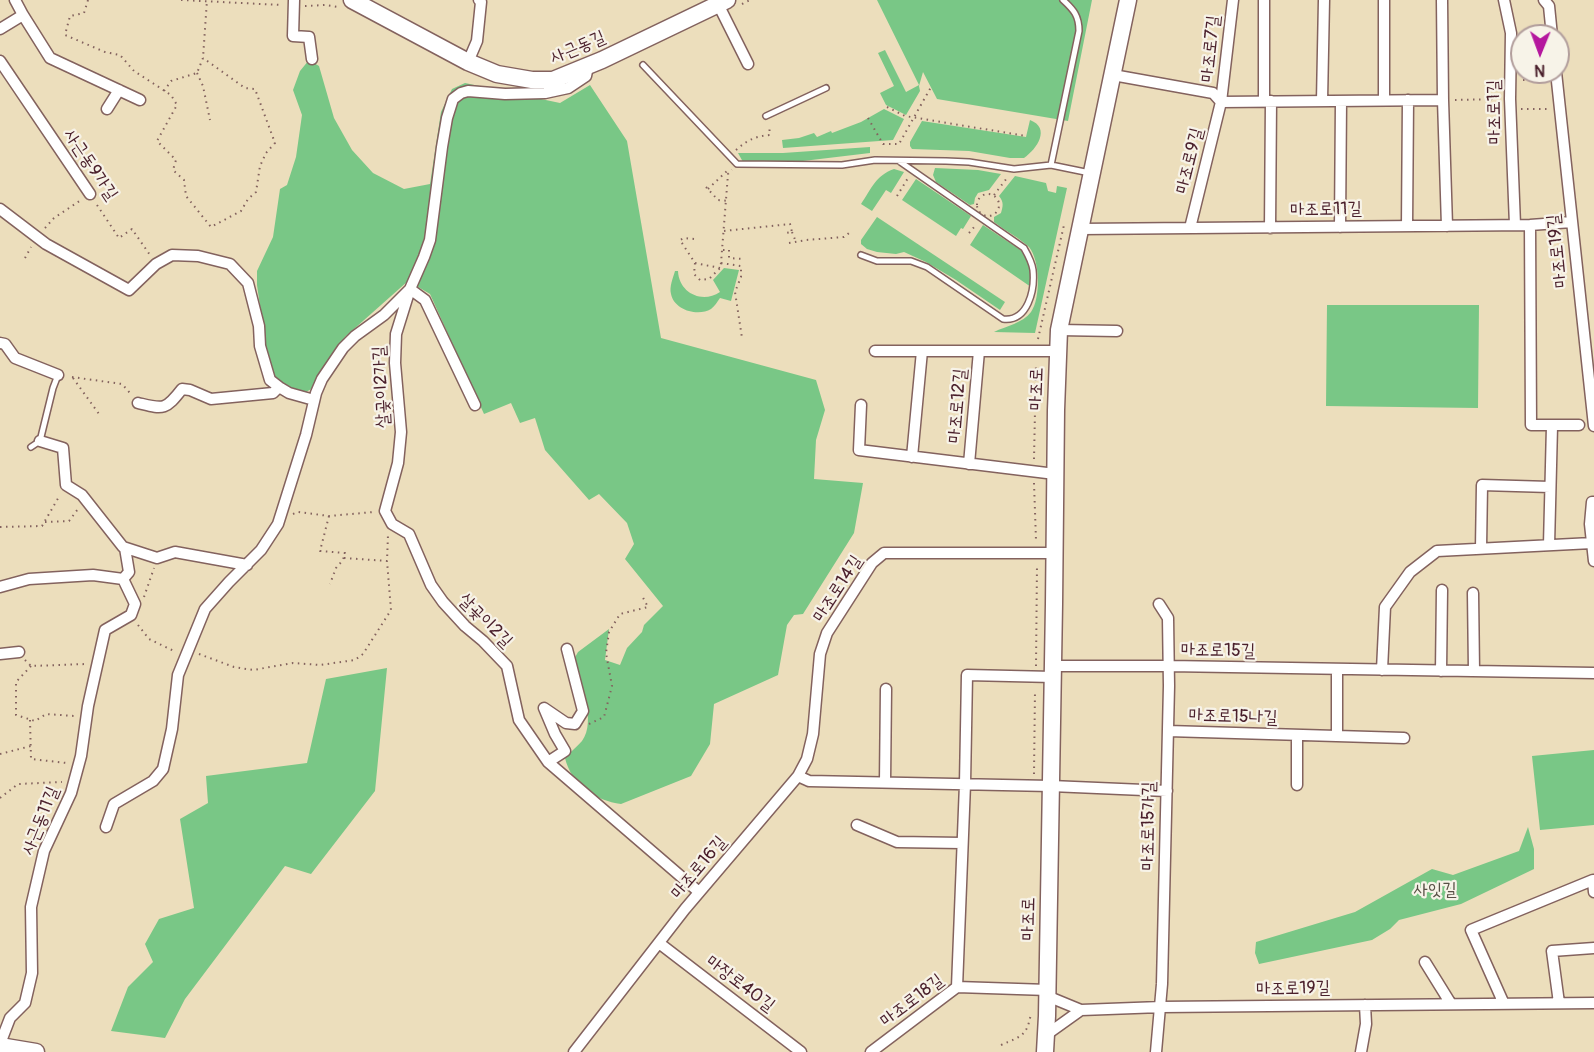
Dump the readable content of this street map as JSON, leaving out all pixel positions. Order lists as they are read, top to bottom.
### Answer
{
  "streets": {
    "main road": ["사근동길", "마조로"],
    "street": [
      "마조로7길",
      "마조로1길",
      "마조로9길",
      "사근동9가길",
      "마조로11길",
      "마조로19길",
      "살곶이2가길",
      "마조로12길",
      "마조로14길",
      "살곶이2길",
      "마조로15길",
      "마조로15나길",
      "사근동11길",
      "마조로15가길",
      "마조로16길",
      "마장로40길",
      "마조로18길"
    ]
  },
  "crossings": [
    ["사근동길", "살곶이2가길"],
    ["마조로7길", "마조로9길"],
    ["마조로1길", "마조로11길"],
    ["마조로9길", "마조로11길"],
    ["마조로11길", "마조로19길"],
    ["마조로11길", "마조로"],
    ["마조로19길", "마조로15가길"],
    ["살곶이2가길", "살곶이2길"],
    ["마조로", "마조로12길"],
    ["마조로", "마조로14길"],
    ["마조로", "마조로15길"],
    ["마조로", "마조로18길"],
    ["마조로14길", "마조로16길"],
    ["살곶이2길", "마조로16길"],
    ["마조로15길", "마조로15가길"],
    ["마조로15나길", "마조로15가길"],
    ["마조로16길", "마장로40길"]
  ],
  "parks": ["사잇길"],
  "north": "bottom"
}
